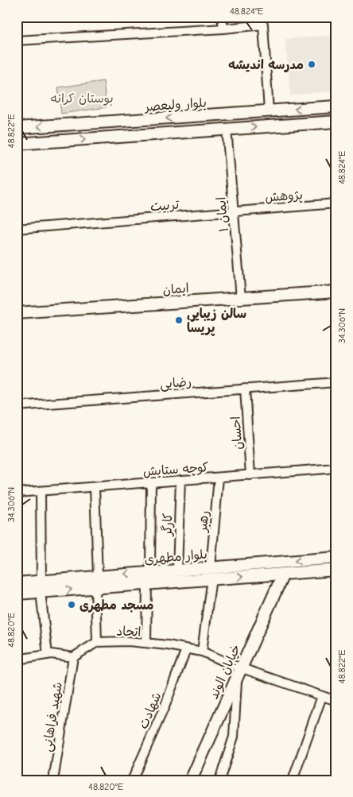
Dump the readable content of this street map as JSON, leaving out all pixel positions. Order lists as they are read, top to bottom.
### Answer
{
  "streets": {
    "main road": [
      "بلوار ولیعصر",
      "ایمان",
      "بلوار مطهری",
      "خیابان الوند"
    ],
    "street": [
      "پژوهش",
      "تربیت",
      "ایمان ۱",
      "رضایی",
      "احسان",
      "کوچه ستایش",
      "رهبر",
      "کارگر",
      "اتحاد",
      "شهادت",
      "شهید فراهانی"
    ]
  },
  "crossings": [
    ["پژوهش", "تربیت"],
    ["پژوهش", "ایمان ۱"],
    ["تربیت", "ایمان ۱"],
    ["ایمان ۱", "ایمان"],
    ["رضایی", "احسان"],
    ["احسان", "کوچه ستایش"],
    ["کوچه ستایش", "رهبر"],
    ["کوچه ستایش", "کارگر"],
    ["رهبر", "بلوار مطهری"],
    ["کارگر", "بلوار مطهری"],
    ["بلوار مطهری", "خیابان الوند"],
    ["اتحاد", "خیابان الوند"],
    ["اتحاد", "شهادت"]
  ],
  "parks": ["بوستان کرانه"],
  "places": ["مدرسه اندیشه", "سالن زیبایی پریسا", "مسجد مطهری"],
  "coordinates": [
    "48.824°E",
    "48.822°E",
    "34.306°N",
    "48.820°E"
  ]
}
